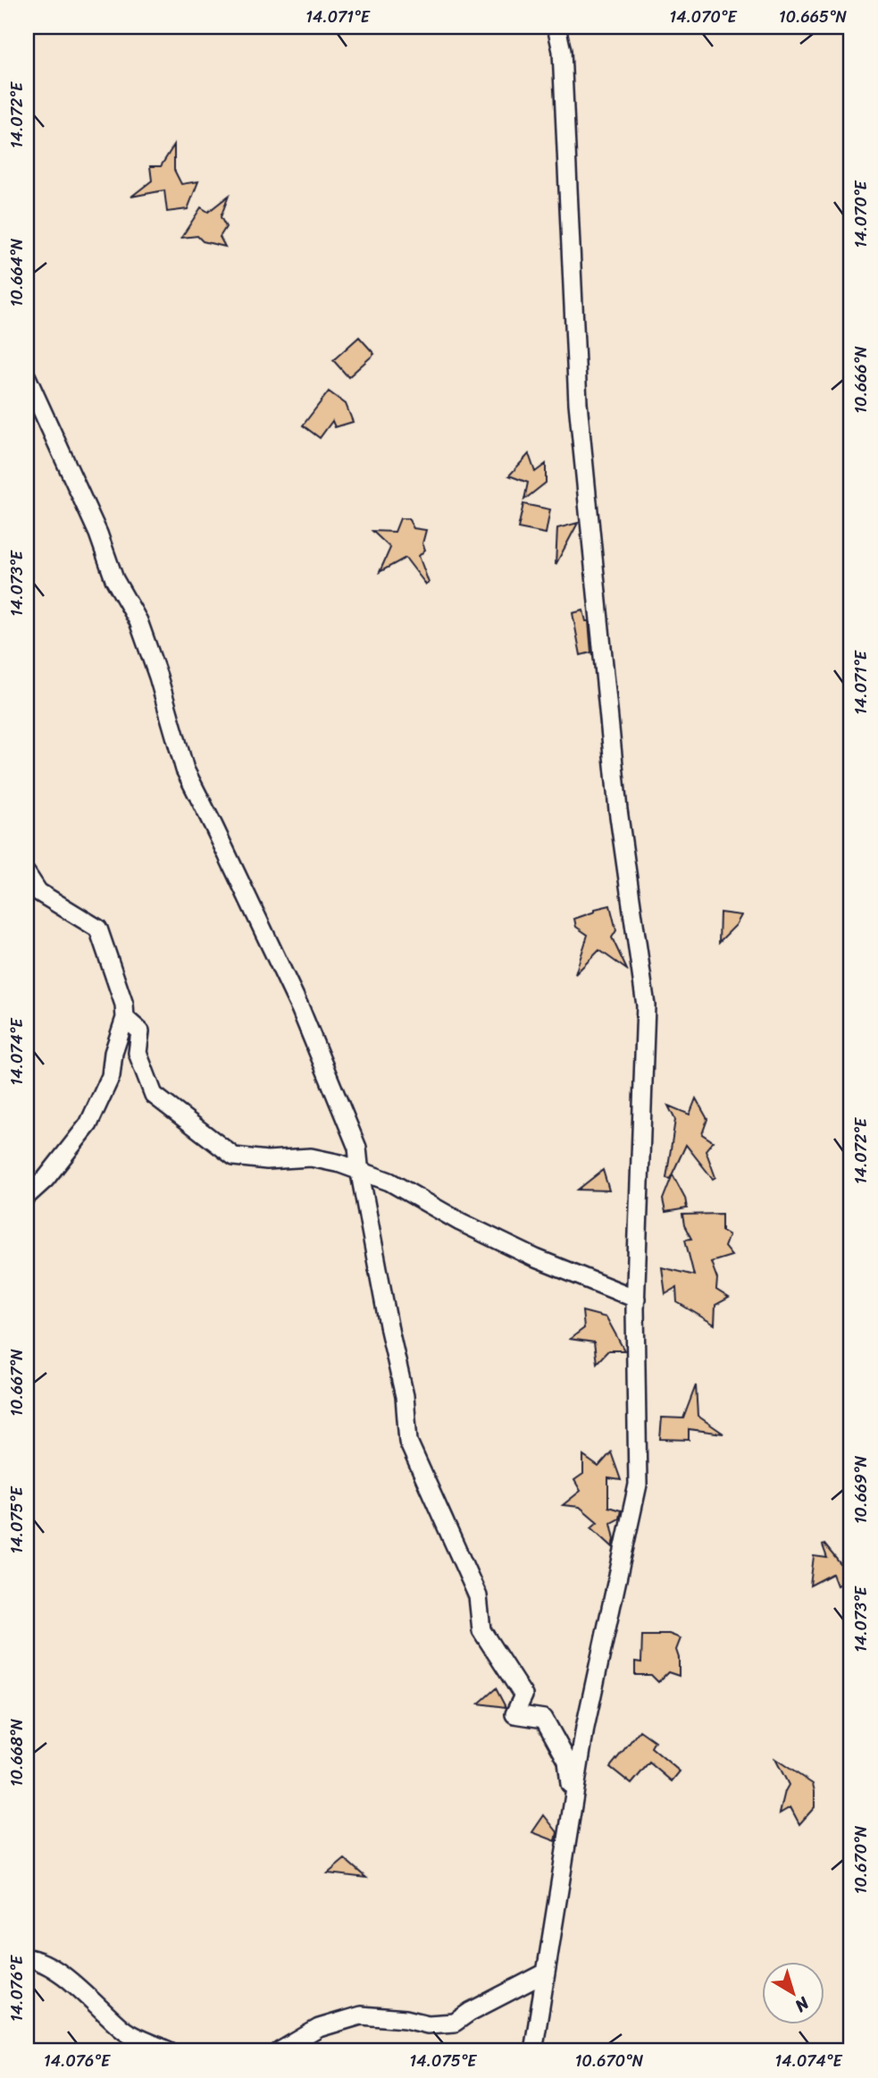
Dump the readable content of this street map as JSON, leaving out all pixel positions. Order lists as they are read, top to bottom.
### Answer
{
  "north": "bottom right",
  "coordinates": [
    "14.071°E",
    "14.070°E",
    "10.665°N",
    "14.072°E",
    "10.664°N",
    "10.666°N",
    "14.073°E",
    "14.074°E",
    "10.667°N",
    "10.669°N",
    "14.075°E",
    "10.668°N",
    "10.670°N",
    "14.076°E"
  ]
}
